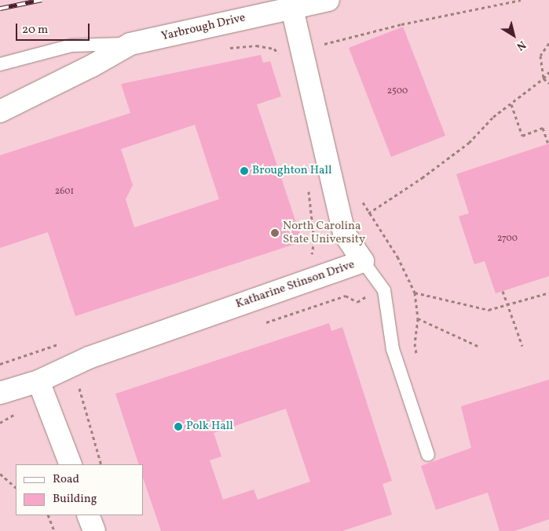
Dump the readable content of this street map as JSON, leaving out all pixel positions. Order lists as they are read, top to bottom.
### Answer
{
  "streets": {
    "street": ["Yarbrough Drive", "Katharine Stinson Drive"]
  },
  "crossings": [
    ["Yarbrough Drive", "Katharine Stinson Drive"]
  ],
  "places": ["Broughton Hall", "North Carolina State University", "Polk Hall"],
  "house_numbers": ["2500", "2601", "2700"],
  "legend": ["Road", "Building"],
  "scale_bar": "20 m",
  "north": "bottom right"
}
